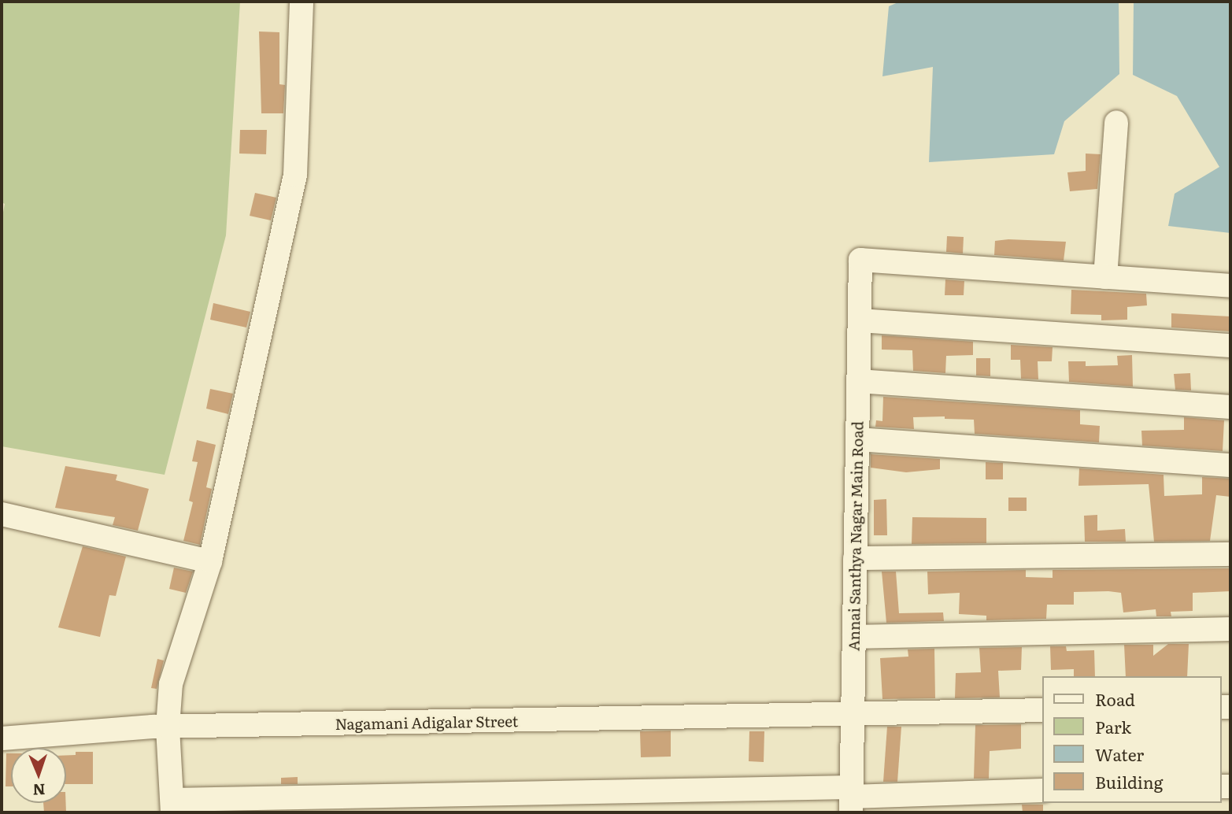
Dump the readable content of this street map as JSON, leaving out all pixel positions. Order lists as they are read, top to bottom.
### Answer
{
  "streets": {
    "street": ["Annai Santhya Nagar Main Road", "Nagamani Adigalar Street"]
  },
  "crossings": [
    ["Annai Santhya Nagar Main Road", "Nagamani Adigalar Street"]
  ],
  "legend": [
    "Road",
    "Park",
    "Water",
    "Building"
  ],
  "north": "bottom"
}
